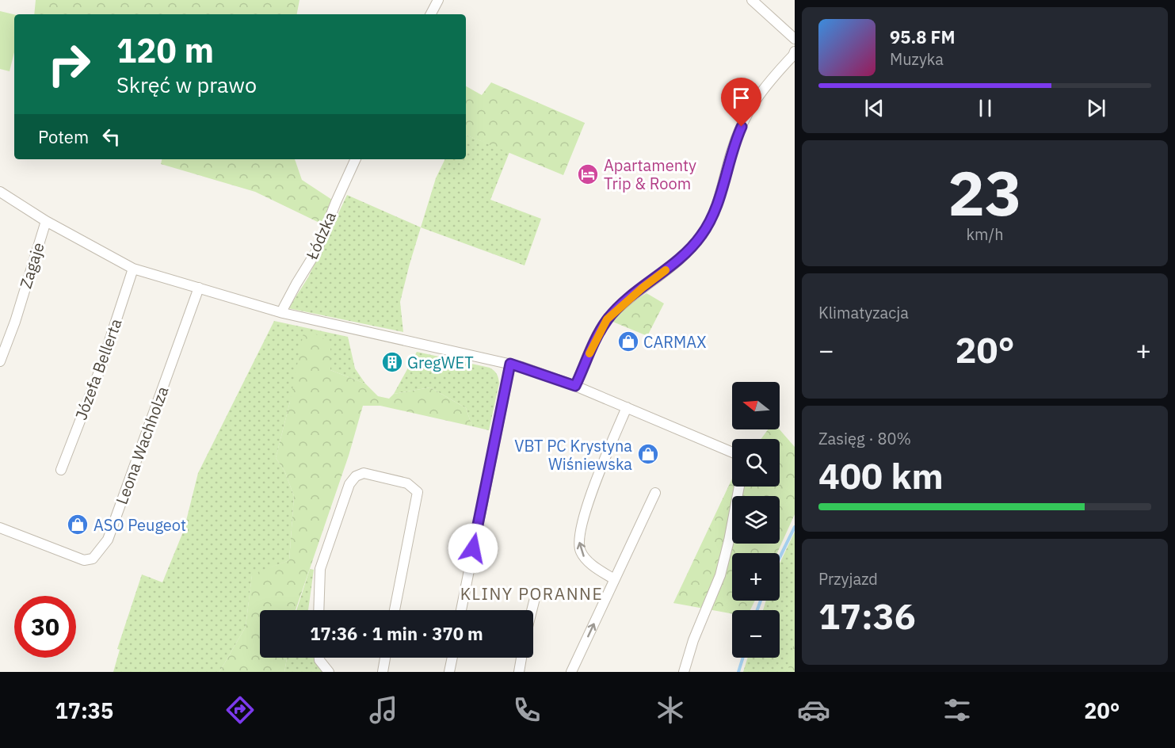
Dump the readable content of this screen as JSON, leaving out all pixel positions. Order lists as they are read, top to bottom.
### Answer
{
  "streets": {
    "street": [
      "Łódzka",
      "Zagaje",
      "Józefa Bellerta",
      "Leona Wachholza"
    ]
  },
  "districts": ["KLINY PORANNE"],
  "places": {
    "hotel": ["Apartamenty Trip & Room"],
    "shop": ["CARMAX", "VBT PC Krystyna Wiśniewska", "ASO Peugeot"],
    "building": ["GregWET"]
  },
  "north": "left",
  "page": {
    "turn": ["120 m", "Skręć w prawo"],
    "song": ["95.8 FM", "Muzyka"],
    "then": "Potem",
    "tile": [
      ["23", "km/h"],
      "Klimatyzacja",
      ["Zasięg · 80%", "400 km"],
      ["Przyjazd", "17:36"]
    ],
    "heat": ["−", "20°", "+"],
    "map_buttons": ["+", "−"],
    "limit": "30",
    "trip": "17:36 · 1 min · 370 m",
    "tabs": ["17:35", "20°"]
  }
}
